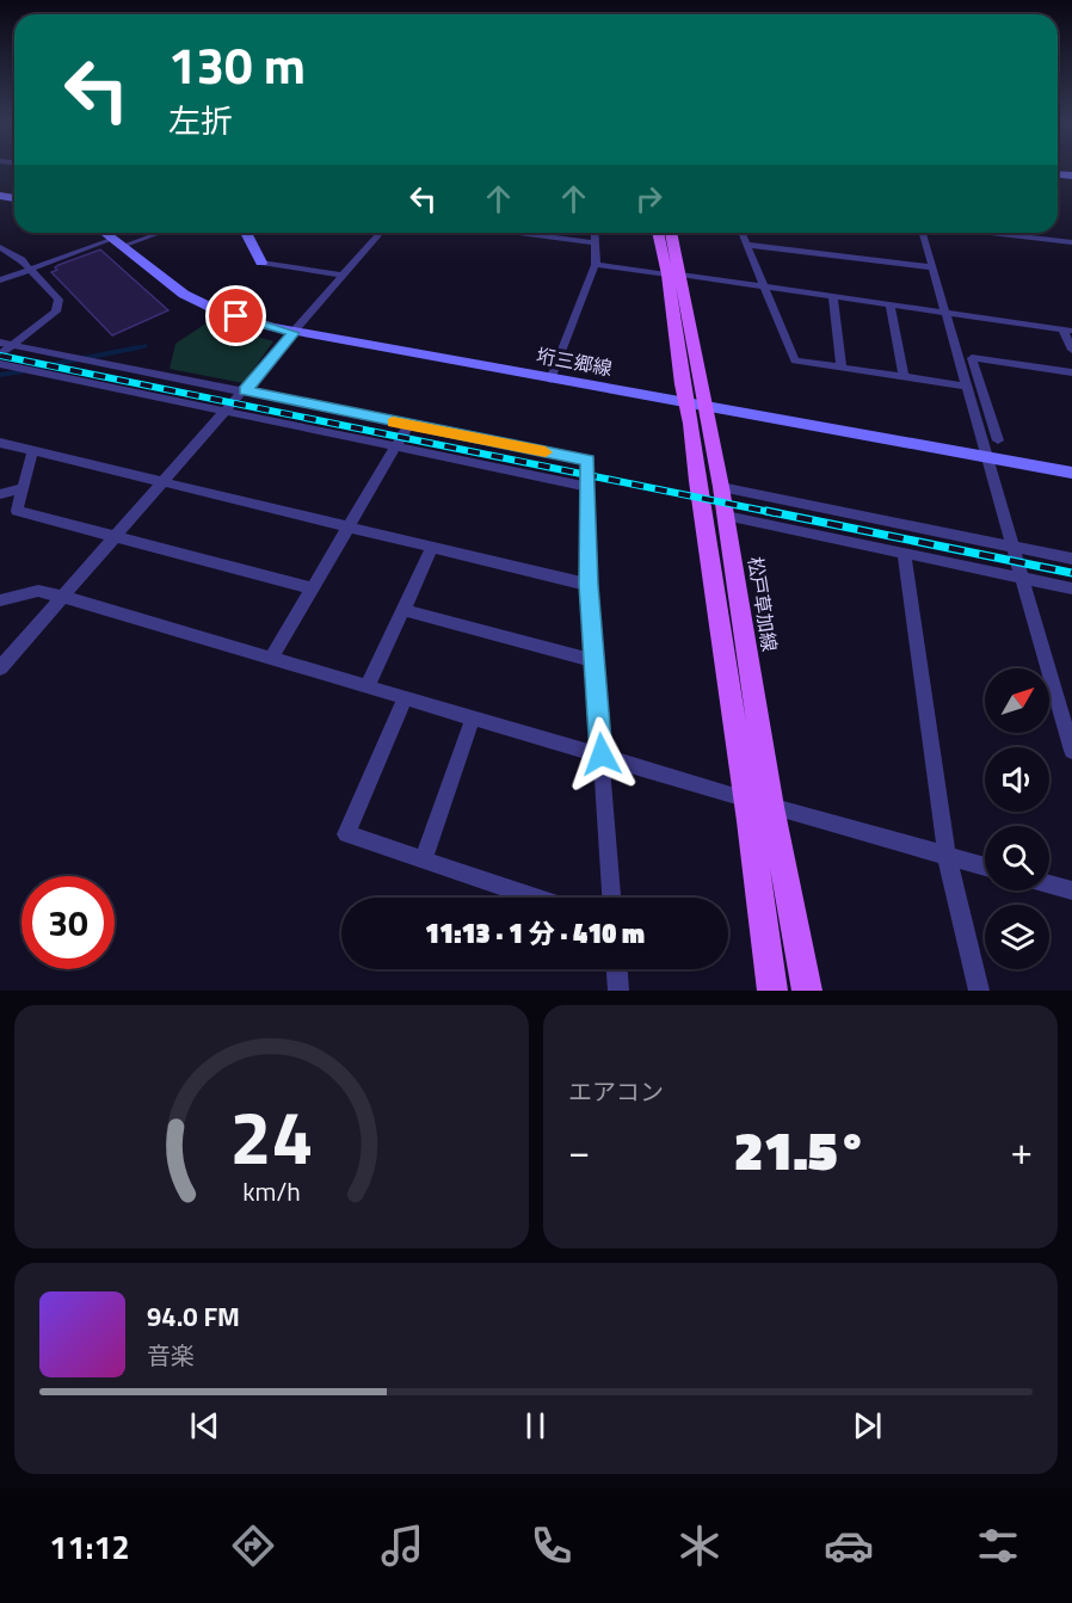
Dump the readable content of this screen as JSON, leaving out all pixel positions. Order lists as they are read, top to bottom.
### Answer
{
  "streets": {
    "main road": ["松戸草加線"],
    "street": ["垳三郷線"]
  },
  "crossings": [
    ["垳三郷線", "松戸草加線"]
  ],
  "north": "top right",
  "page": {
    "turn": ["130 m", "左折"],
    "limit": "30",
    "trip": "11:13 · 1 分 · 410 m",
    "tile": "エアコン",
    "heat": ["−", "21.5°", "+"],
    "song": ["94.0 FM", "音楽"],
    "tabs": "11:12",
    "gauge": ["24", "km/h"]
  }
}
